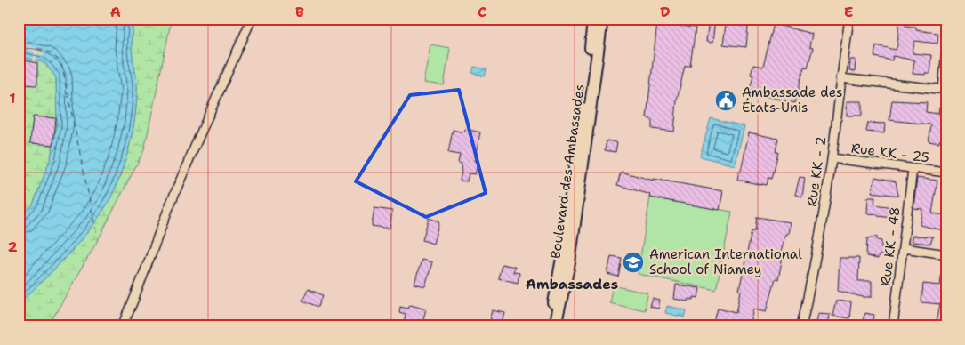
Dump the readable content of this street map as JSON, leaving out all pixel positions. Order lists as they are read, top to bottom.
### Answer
{
  "streets": {
    "main road": ["Boulevard des Ambassades"],
    "street": ["Rue KK - 25", "Rue KK - 2", "Rue KK - 48"]
  },
  "crossings": [
    ["Rue KK - 25", "Rue KK - 2"],
    ["Rue KK - 25", "Rue KK - 48"]
  ],
  "districts": ["Ambassades"],
  "places": {
    "public building": ["Ambassade des États-Unis"],
    "school or university": ["American International School of Niamey"]
  },
  "grid": {
    "columns": [
      "A",
      "B",
      "C",
      "D",
      "E"
    ],
    "rows": ["1", "2"]
  }
}
